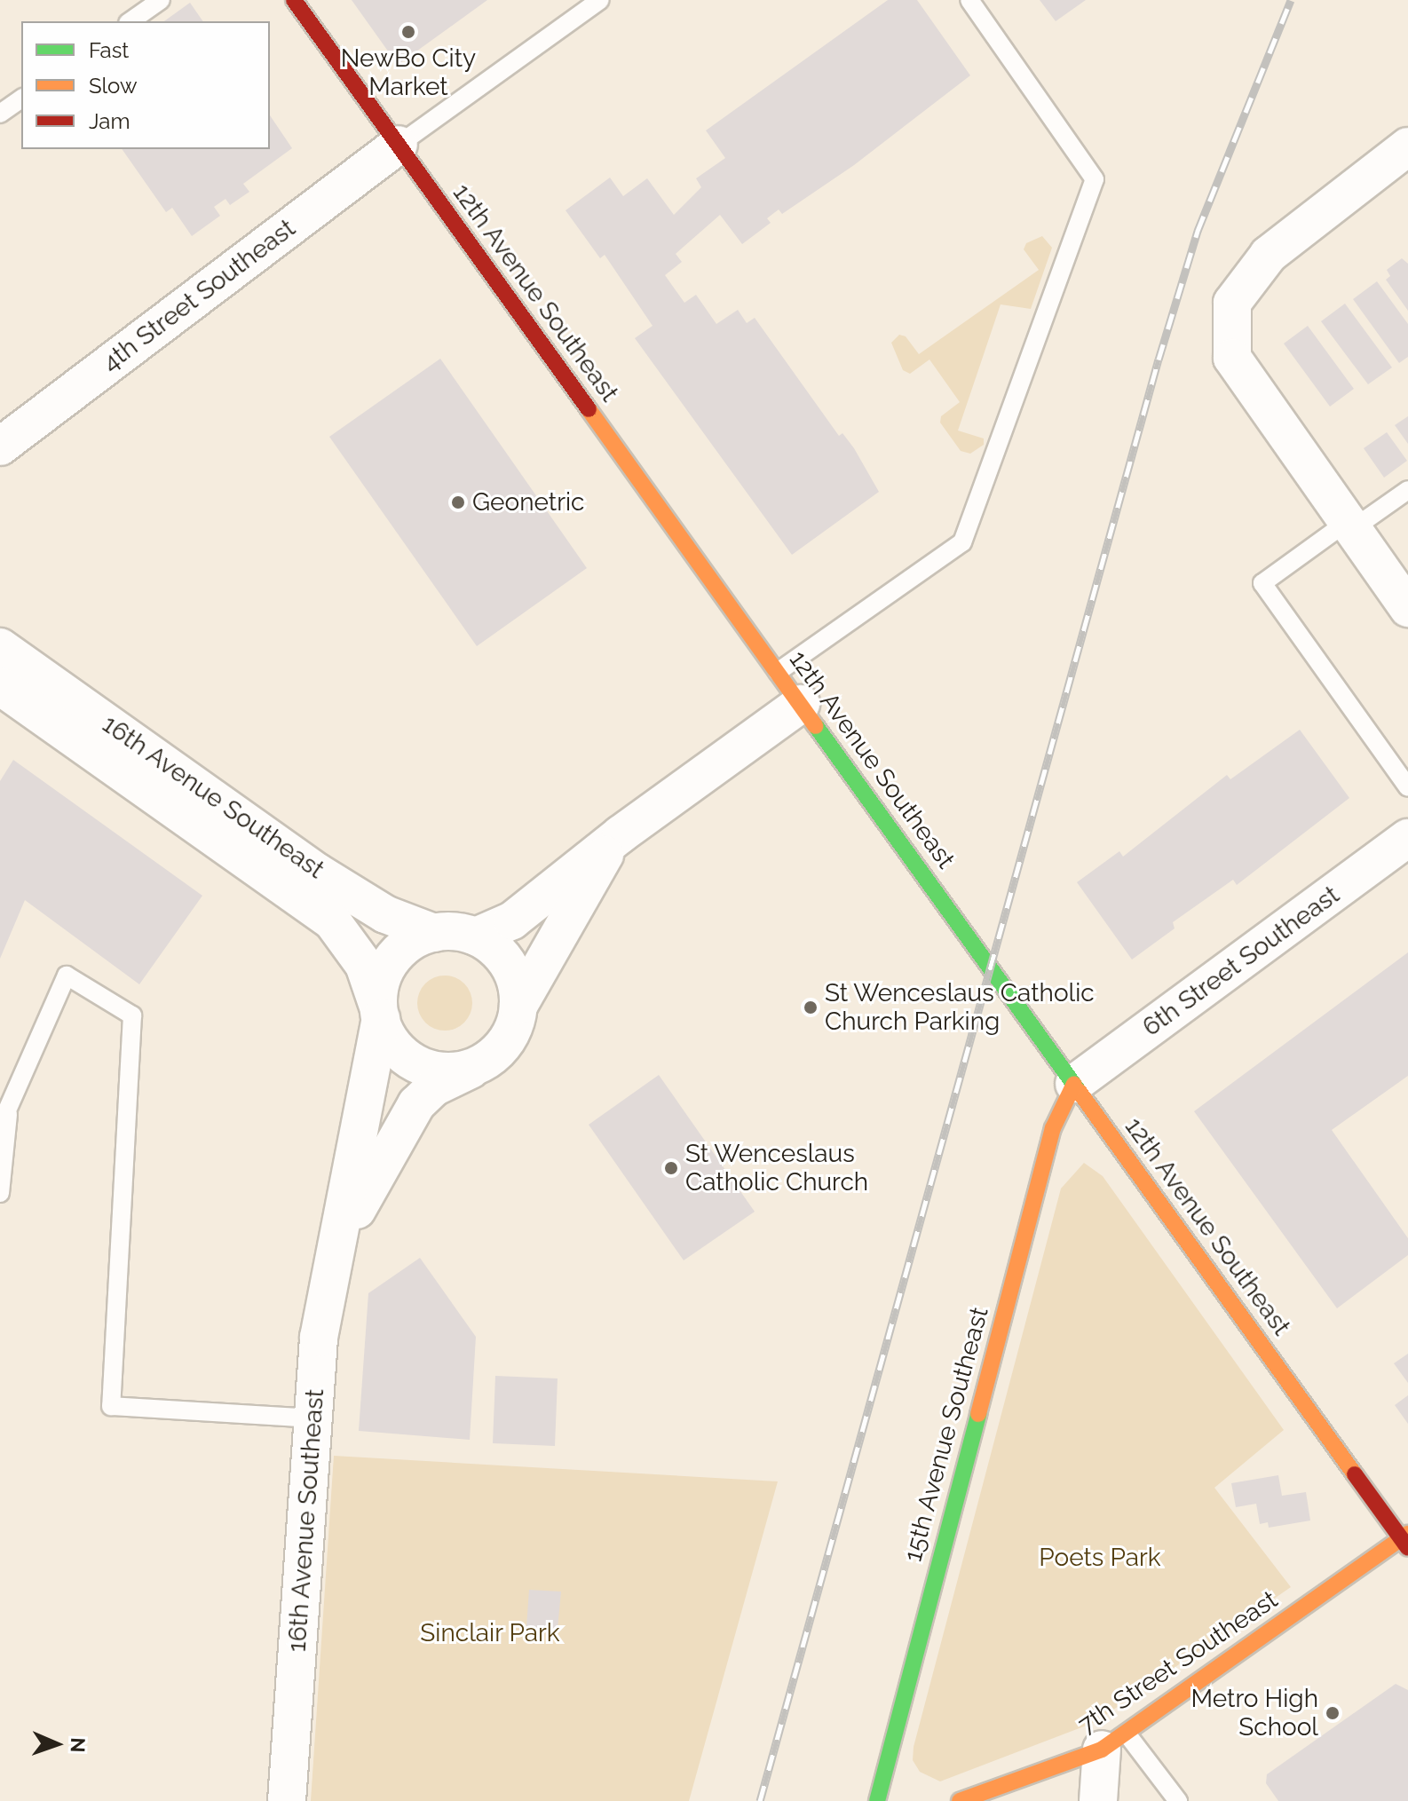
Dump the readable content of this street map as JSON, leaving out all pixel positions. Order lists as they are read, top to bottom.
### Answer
{
  "streets": {
    "main road": ["12th Avenue Southeast", "15th Avenue Southeast", "7th Street Southeast"],
    "street": ["4th Street Southeast", "16th Avenue Southeast", "6th Street Southeast"]
  },
  "crossings": [
    ["12th Avenue Southeast", "4th Street Southeast"],
    ["12th Avenue Southeast", "6th Street Southeast"],
    ["12th Avenue Southeast", "15th Avenue Southeast"],
    ["12th Avenue Southeast", "7th Street Southeast"],
    ["6th Street Southeast", "15th Avenue Southeast"]
  ],
  "parks": ["Poets Park", "Sinclair Park"],
  "places": [
    "NewBo City Market",
    "Geonetric",
    "St Wenceslaus Catholic Church Parking",
    "St Wenceslaus Catholic Church",
    "Metro High School"
  ],
  "legend": ["Fast", "Slow", "Jam"],
  "north": "right"
}
